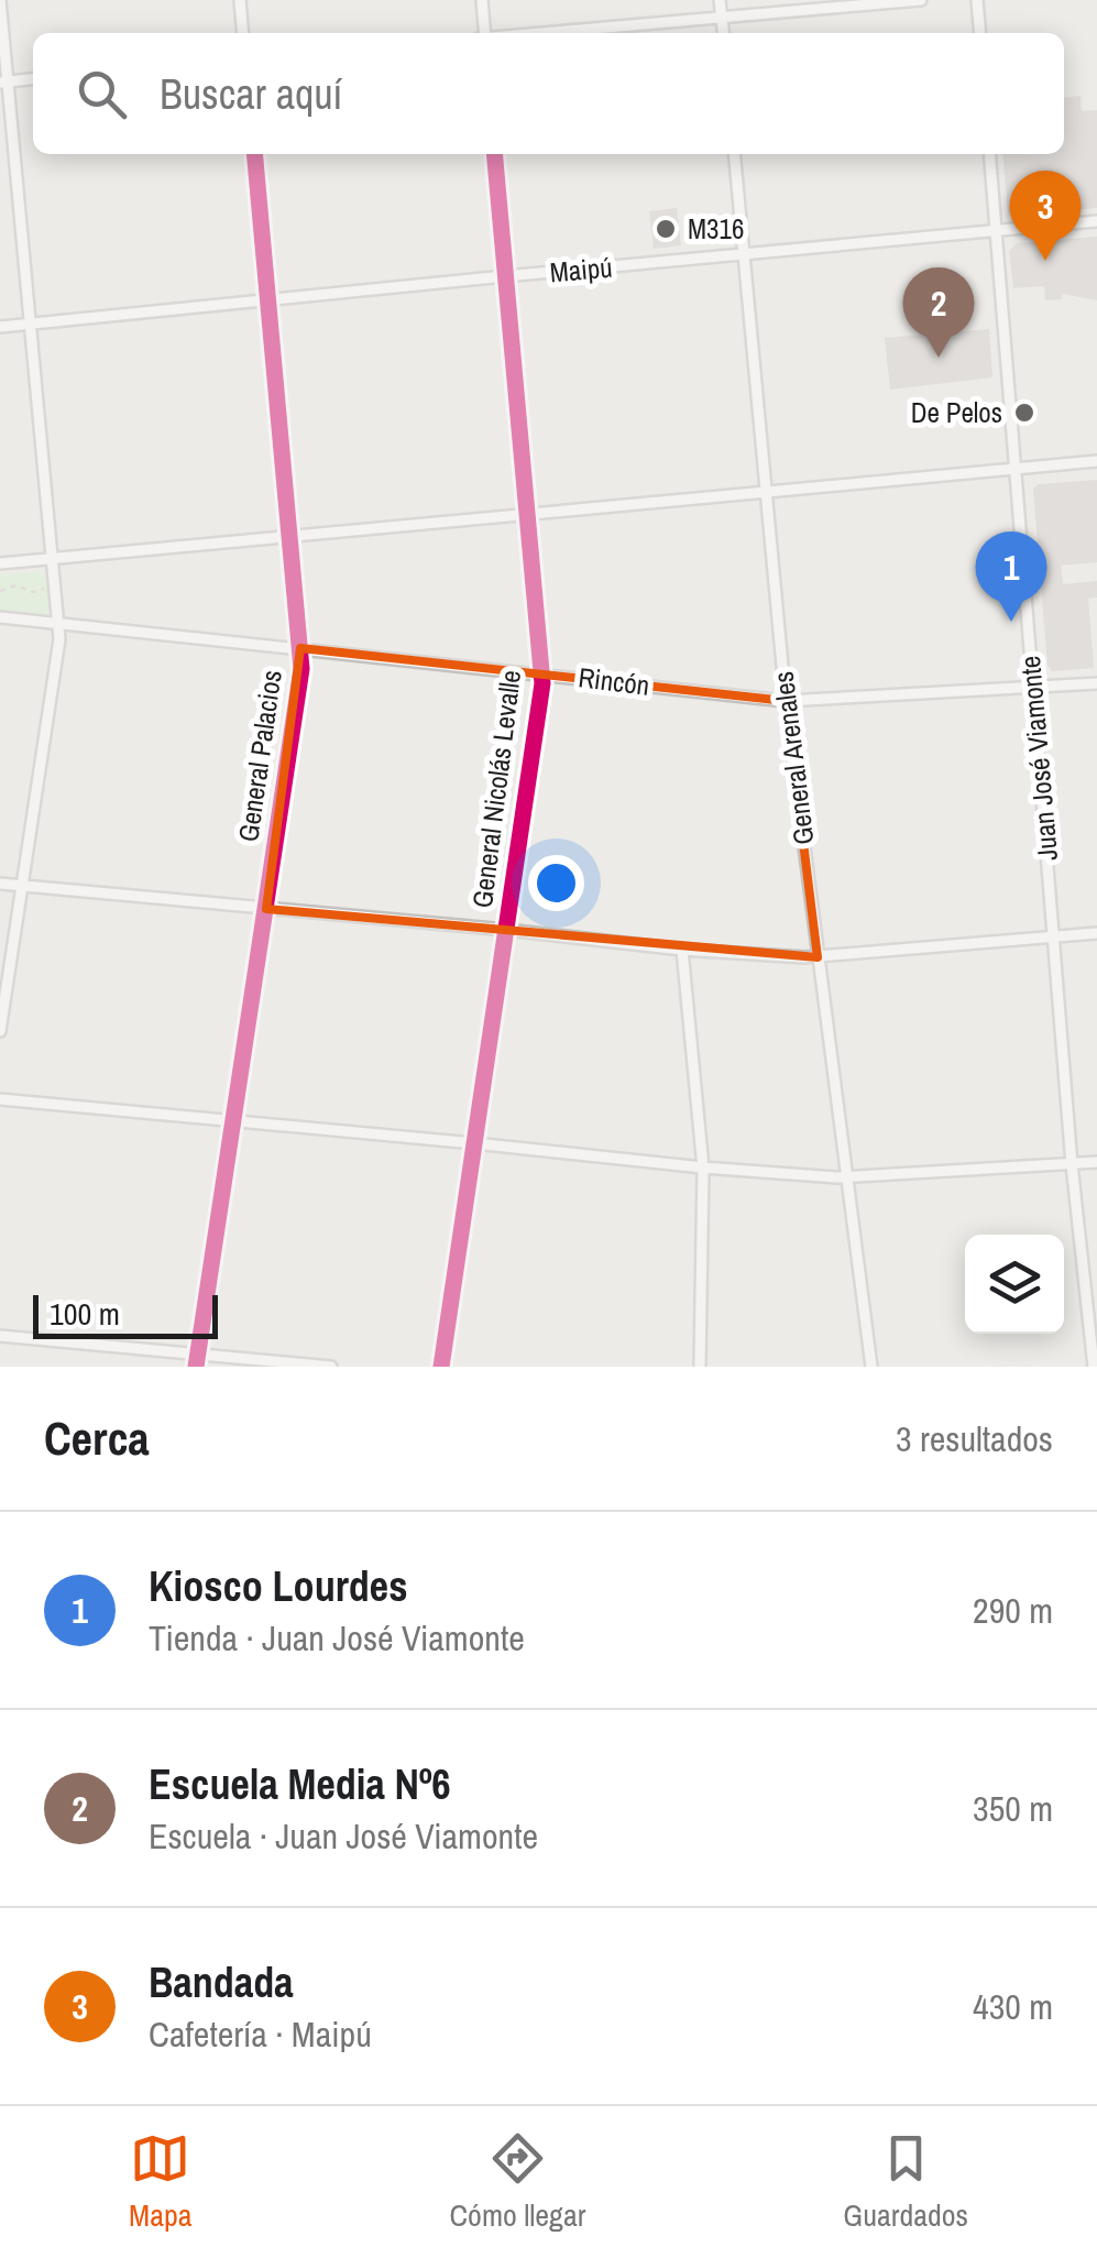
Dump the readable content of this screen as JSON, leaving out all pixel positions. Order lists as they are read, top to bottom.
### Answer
{
  "streets": {
    "street": [
      "Maipú",
      "Rincón",
      "General Palacios",
      "General Arenales",
      "Juan José Viamonte",
      "General Nicolás Levalle"
    ]
  },
  "crossings": [
    ["Maipú", "General Palacios"],
    ["Maipú", "General Arenales"],
    ["Maipú", "Juan José Viamonte"],
    ["Maipú", "General Nicolás Levalle"],
    ["Rincón", "General Palacios"],
    ["Rincón", "General Arenales"],
    ["Rincón", "Juan José Viamonte"],
    ["Rincón", "General Nicolás Levalle"]
  ],
  "places": ["M316", "De Pelos"],
  "scale_bar": "100 m",
  "page": {
    "search": "Buscar aquí",
    "pins": ["3", "2", "1"],
    "scale": "100 m",
    "heading": ["Cerca", "3 resultados"],
    "list": [
      {
        "mark": "1",
        "name": "Kiosco Lourdes",
        "note": "Tienda · Juan José Viamonte",
        "value": "290 m"
      },
      {
        "mark": "2",
        "name": "Escuela Media Nº6",
        "note": "Escuela · Juan José Viamonte",
        "value": "350 m"
      },
      {
        "mark": "3",
        "name": "Bandada",
        "note": "Cafetería · Maipú",
        "value": "430 m"
      }
    ],
    "nav": ["Mapa", "Cómo llegar", "Guardados"]
  }
}
